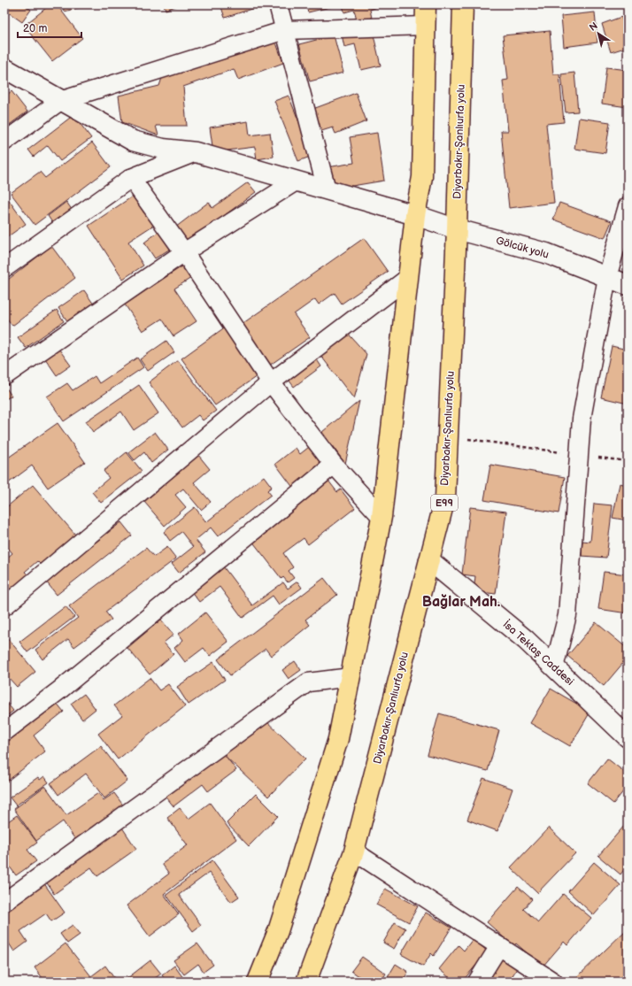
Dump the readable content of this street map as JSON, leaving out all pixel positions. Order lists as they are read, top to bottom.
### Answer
{
  "streets": {
    "highway": ["Diyarbakır-Şanlıurfa yolu", "E99"],
    "street": ["Gölcük yolu", "İsa Tektaş Caddesi"]
  },
  "crossings": [
    ["Diyarbakır-Şanlıurfa yolu", "Gölcük yolu"],
    ["Diyarbakır-Şanlıurfa yolu", "İsa Tektaş Caddesi"]
  ],
  "districts": ["Bağlar Mah."],
  "scale_bar": "20 m",
  "north": "top left"
}
